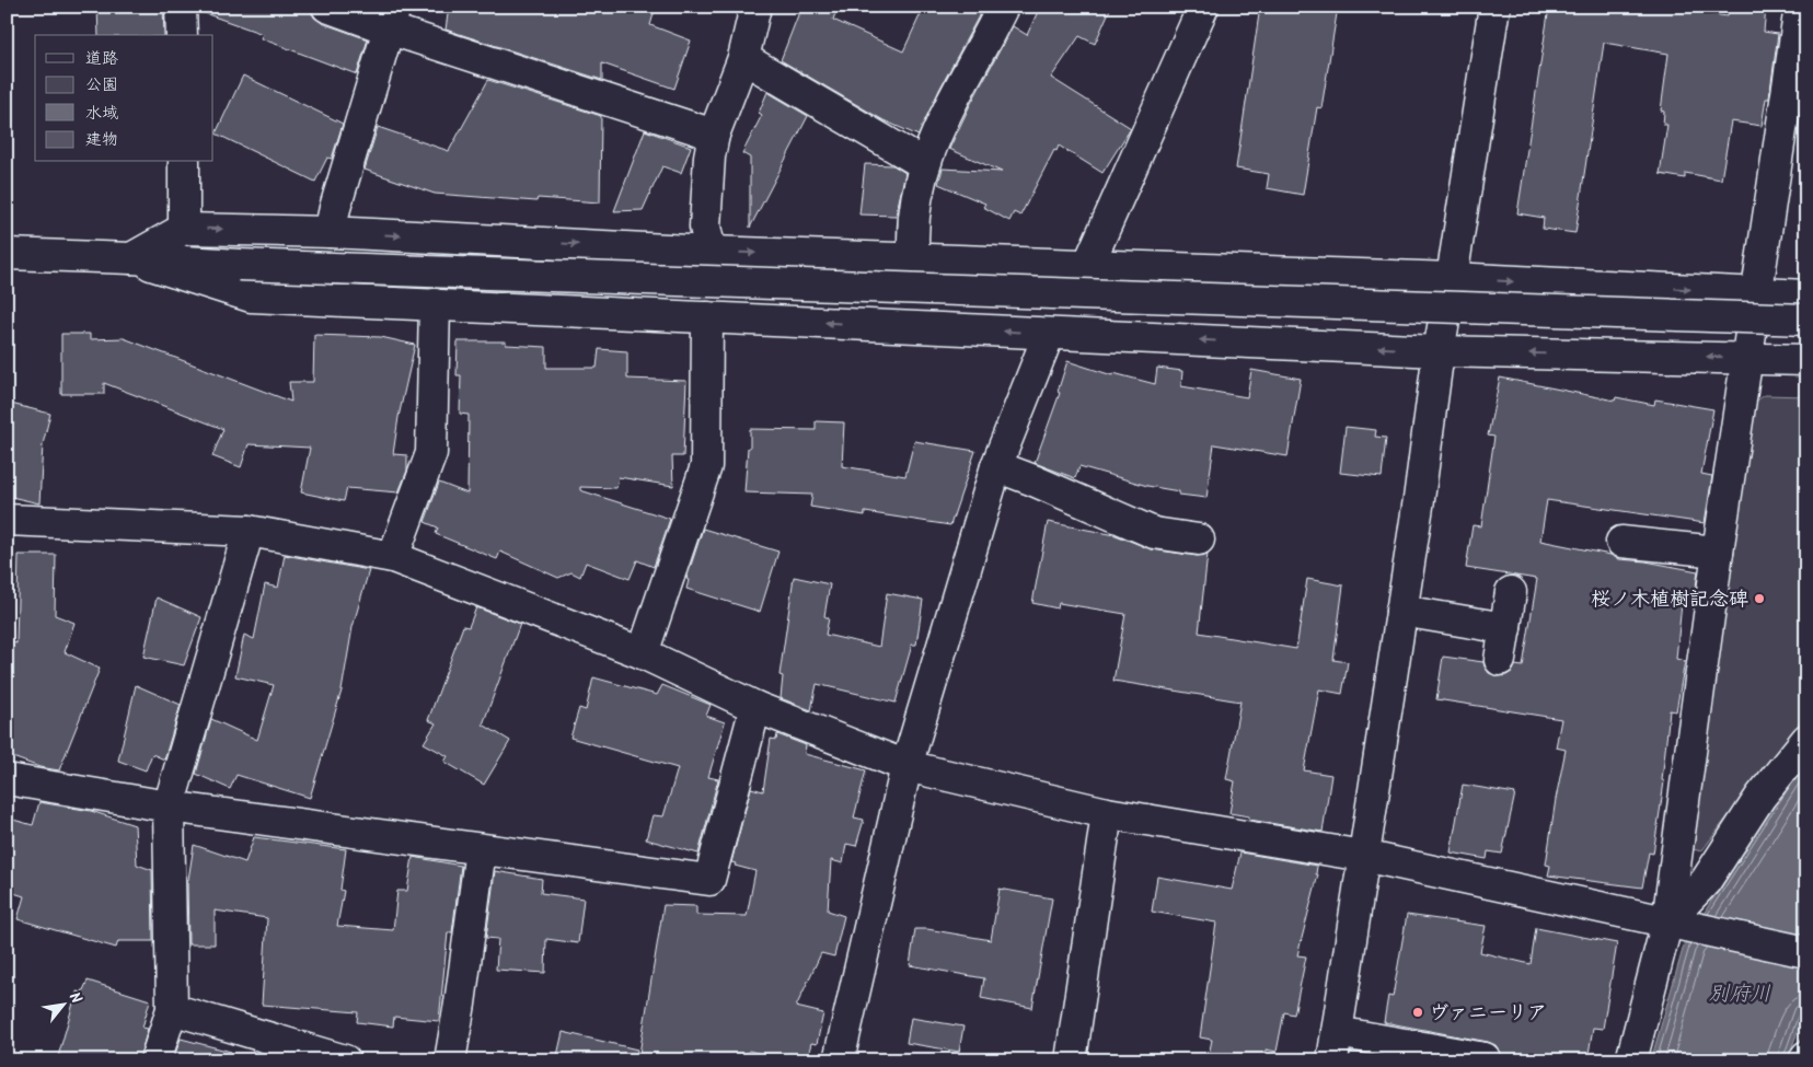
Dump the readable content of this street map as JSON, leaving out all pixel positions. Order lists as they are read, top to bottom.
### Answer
{
  "water": ["別府川"],
  "places": ["桜ノ木植樹記念碑", "ヴァニーリア"],
  "legend": [
    "道路",
    "公園",
    "水域",
    "建物"
  ],
  "north": "top right"
}
